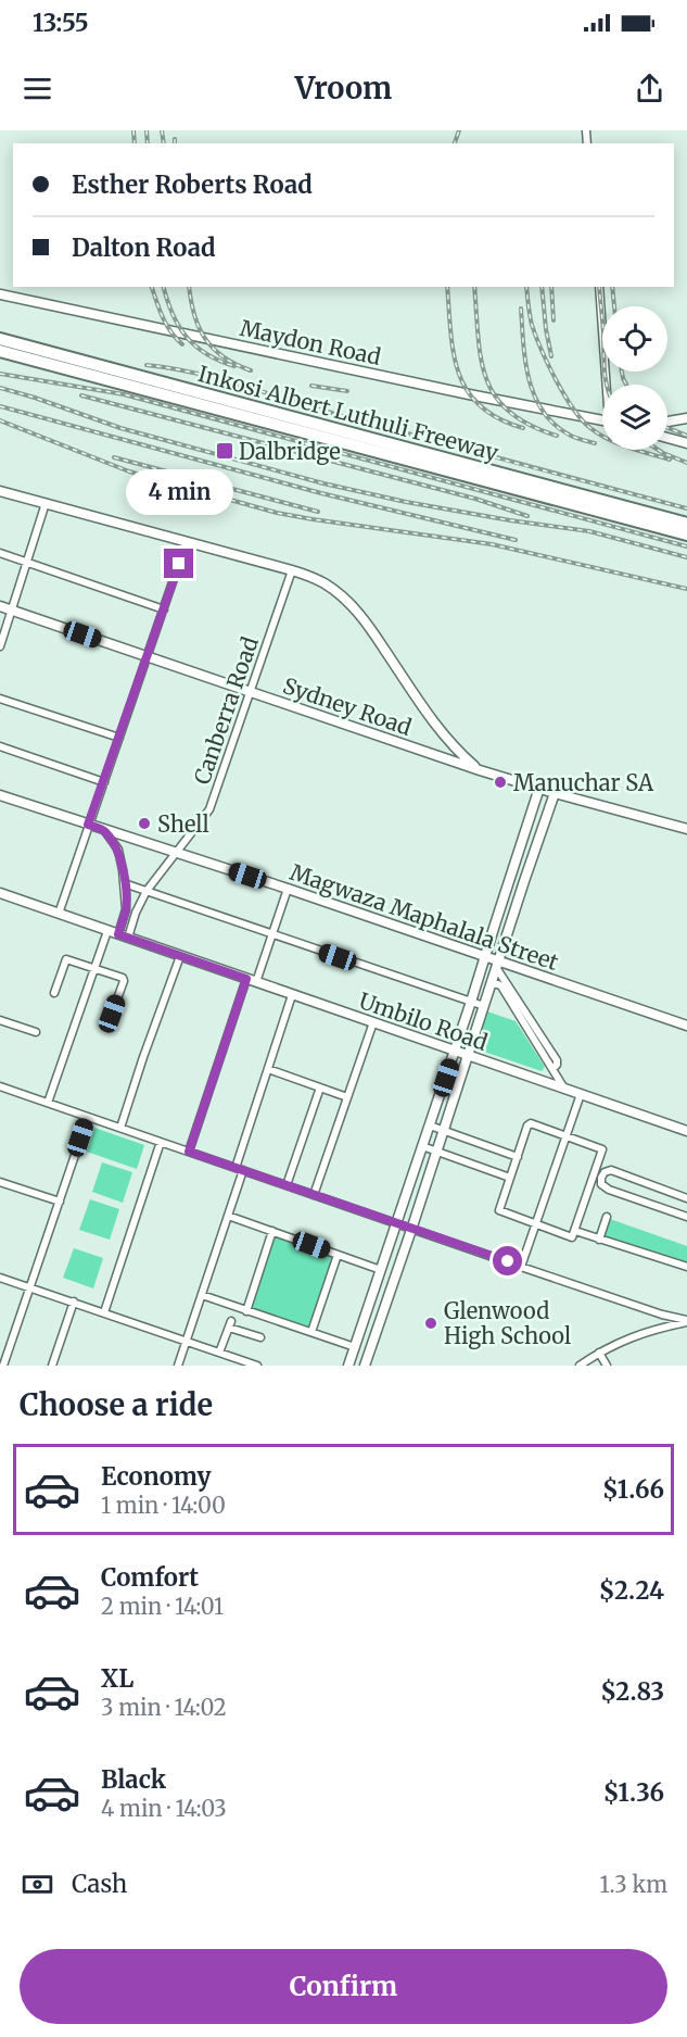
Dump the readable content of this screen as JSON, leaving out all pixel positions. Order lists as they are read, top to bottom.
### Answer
{
  "streets": {
    "highway": ["Inkosi Albert Luthuli Freeway"],
    "street": [
      "Maydon Road",
      "Sydney Road",
      "Canberra Road",
      "Magwaza Maphalala Street",
      "Umbilo Road"
    ]
  },
  "crossings": [
    ["Sydney Road", "Canberra Road"],
    ["Canberra Road", "Magwaza Maphalala Street"],
    ["Canberra Road", "Umbilo Road"]
  ],
  "places": {
    "transit": ["Dalbridge"],
    "other": ["Manuchar SA", "Shell", "Glenwood High School"]
  },
  "page": {
    "status": "13:55",
    "header": "Vroom",
    "banner": ["Esther Roberts Road", "Dalton Road"],
    "bubble": "4 min",
    "heading": "Choose a ride",
    "list": [
      {
        "name": "Economy",
        "note": "1 min · 14:00",
        "value": "$1.66"
      },
      {
        "name": "Comfort",
        "note": "2 min · 14:01",
        "value": "$2.24"
      },
      {
        "name": "XL",
        "note": "3 min · 14:02",
        "value": "$2.83"
      },
      {
        "name": "Black",
        "note": "4 min · 14:03",
        "value": "$1.36"
      }
    ],
    "pay": ["Cash", "1.3 km"],
    "buttons": "Confirm"
  }
}
